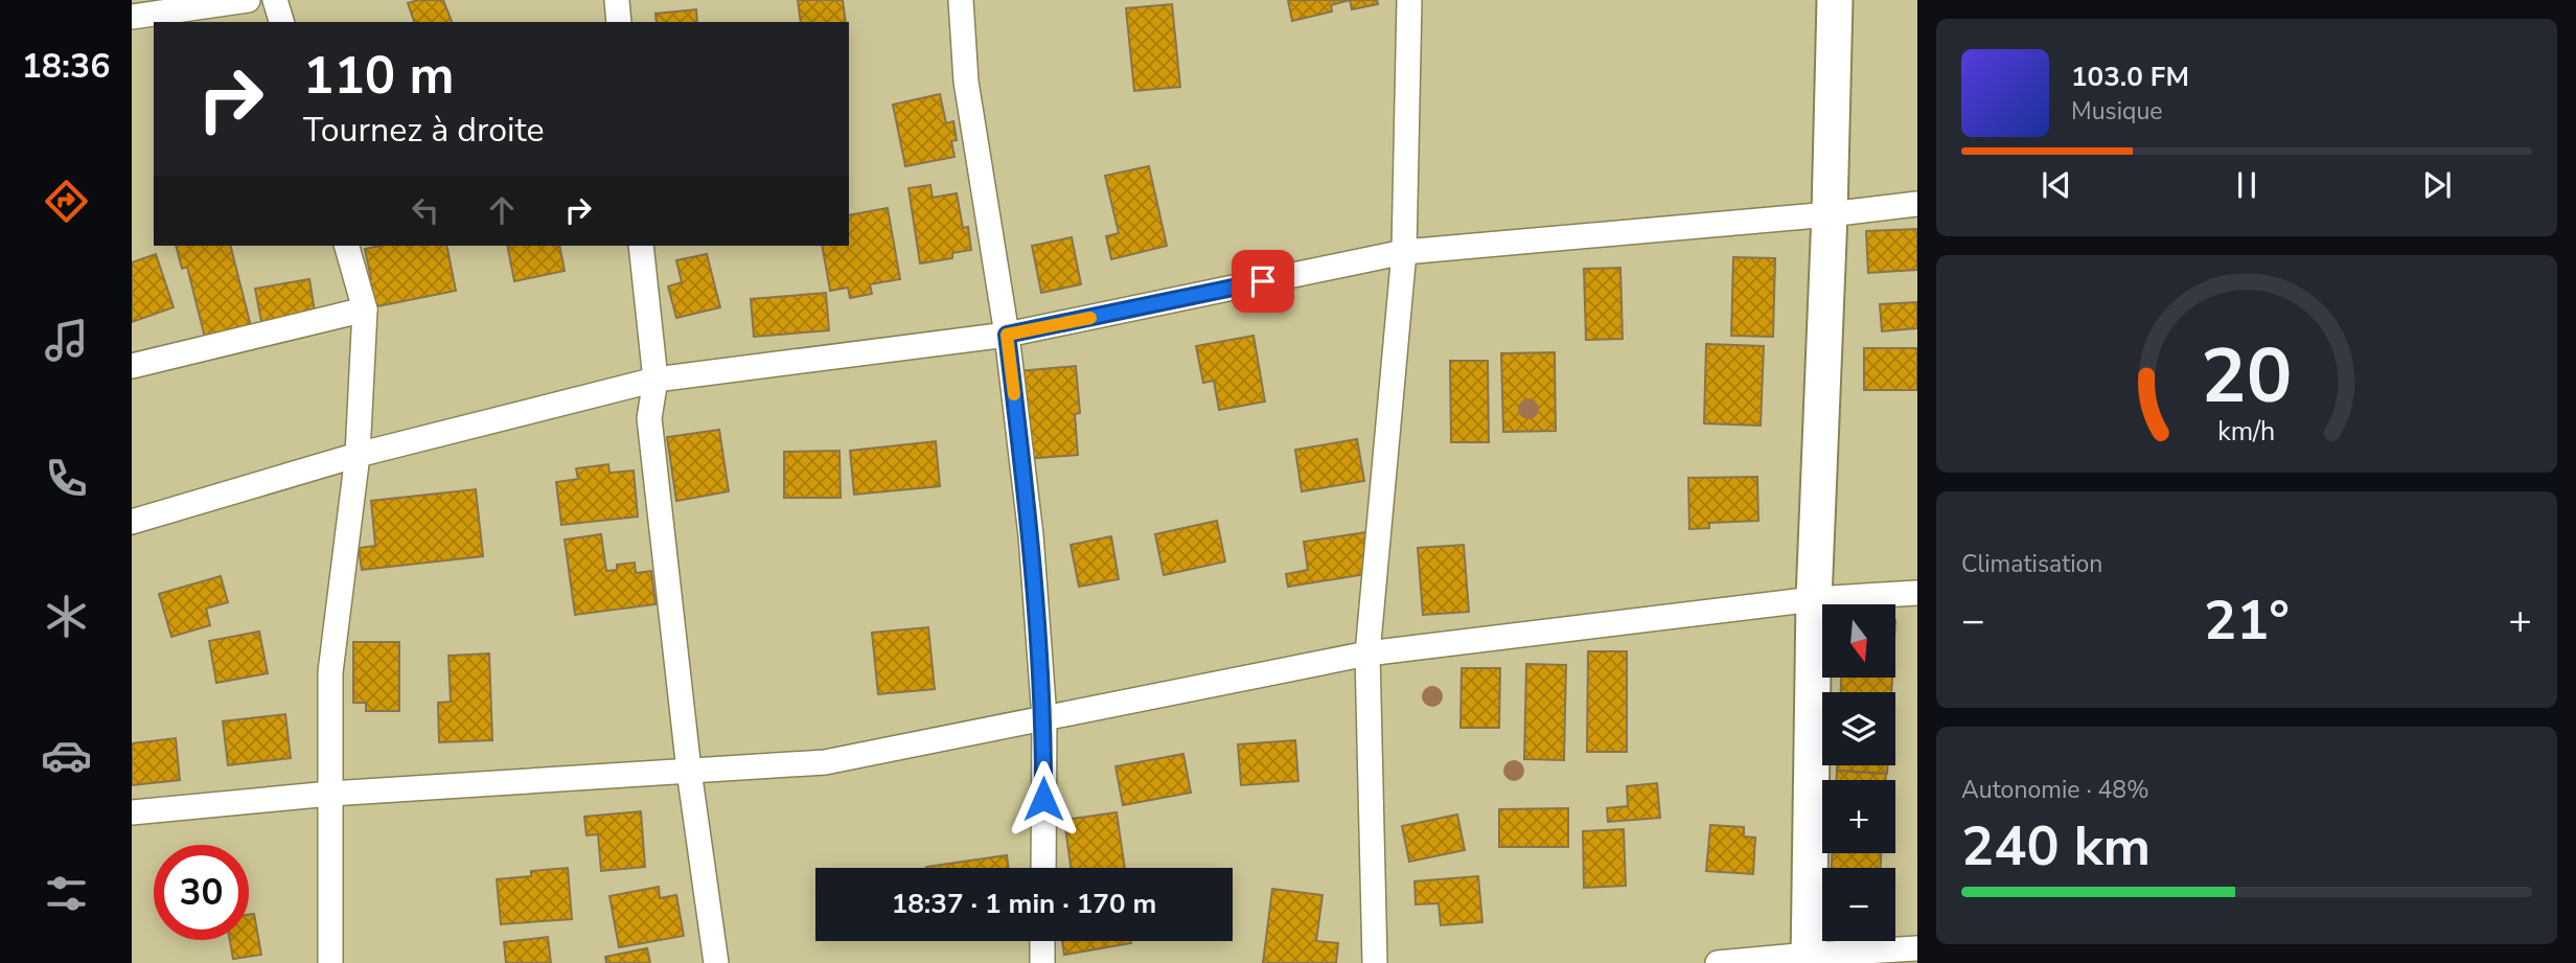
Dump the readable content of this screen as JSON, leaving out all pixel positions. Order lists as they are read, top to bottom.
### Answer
{
  "north": "bottom",
  "page": {
    "tabs": "18:36",
    "turn": ["110 m", "Tournez à droite"],
    "song": ["103.0 FM", "Musique"],
    "tile": [
      "Climatisation",
      ["Autonomie · 48%", "240 km"]
    ],
    "heat": ["−", "21°", "+"],
    "map_buttons": ["+", "−"],
    "limit": "30",
    "trip": "18:37 · 1 min · 170 m",
    "gauge": ["20", "km/h"]
  }
}
